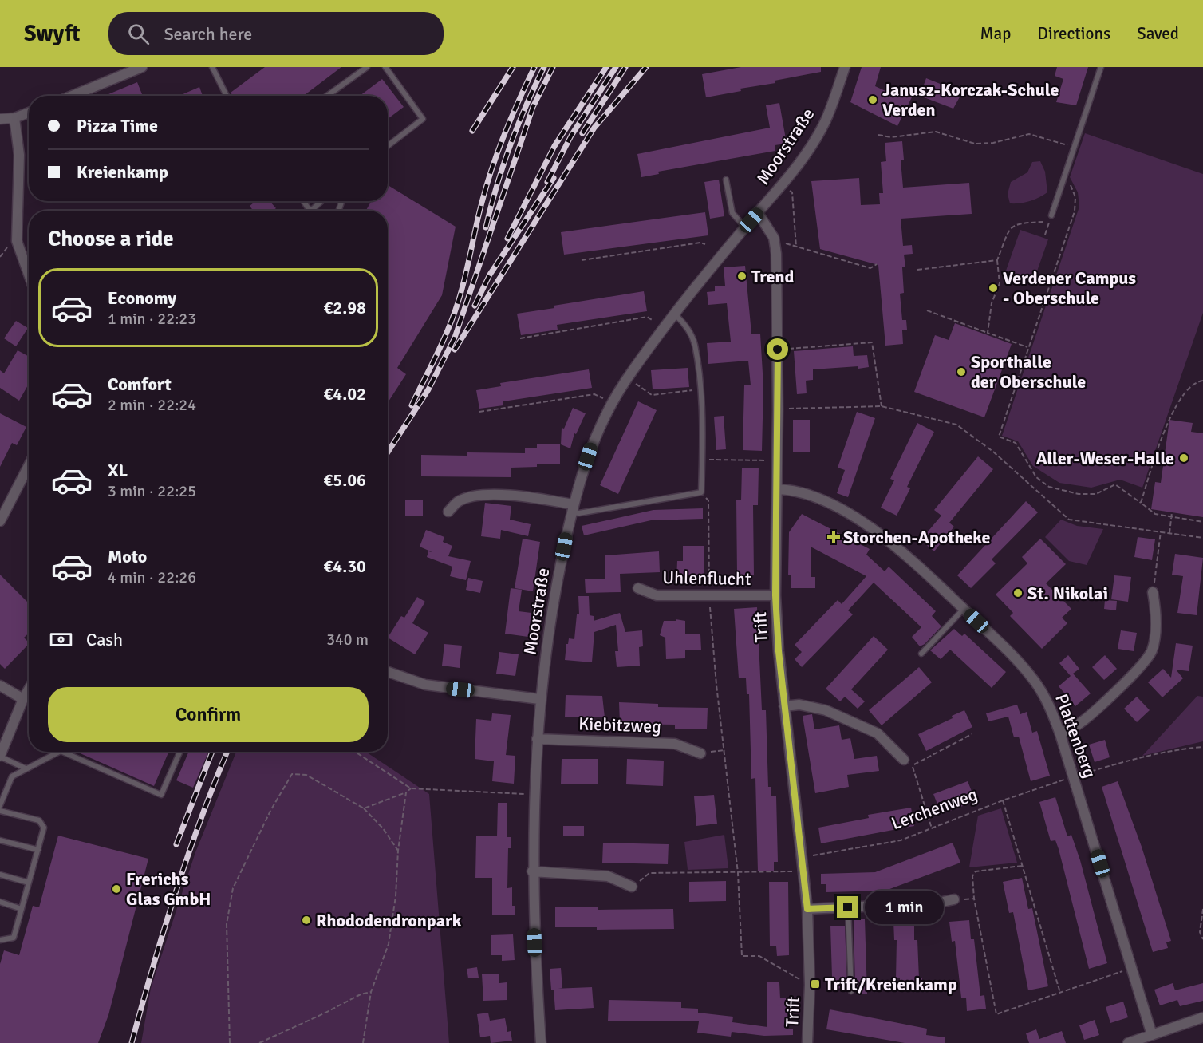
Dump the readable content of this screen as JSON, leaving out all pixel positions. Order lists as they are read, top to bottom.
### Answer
{
  "streets": {
    "street": [
      "Moorstraße",
      "Uhlenflucht",
      "Trift",
      "Kiebitzweg",
      "Plattenberg"
    ],
    "path": ["Lerchenweg"]
  },
  "crossings": [
    ["Moorstraße", "Trift"],
    ["Moorstraße", "Kiebitzweg"],
    ["Uhlenflucht", "Trift"],
    ["Trift", "Plattenberg"],
    ["Trift", "Lerchenweg"],
    ["Plattenberg", "Lerchenweg"]
  ],
  "places": {
    "other": [
      "Janusz-Korczak-Schule Verden",
      "Trend",
      "Verdener Campus - Oberschule",
      "Sporthalle der Oberschule",
      "Aller-Weser-Halle",
      "St. Nikolai",
      "Frerichs Glas GmbH",
      "Rhododendronpark"
    ],
    "health": ["Storchen-Apotheke"],
    "transit": ["Trift/Kreienkamp"]
  },
  "page": {
    "header": "Swyft",
    "search": "Search here",
    "nav": ["Map", "Directions", "Saved"],
    "banner": ["Pizza Time", "Kreienkamp"],
    "heading": "Choose a ride",
    "list": [
      {
        "name": "Economy",
        "note": "1 min · 22:23",
        "value": "€2.98"
      },
      {
        "name": "Comfort",
        "note": "2 min · 22:24",
        "value": "€4.02"
      },
      {
        "name": "XL",
        "note": "3 min · 22:25",
        "value": "€5.06"
      },
      {
        "name": "Moto",
        "note": "4 min · 22:26",
        "value": "€4.30"
      }
    ],
    "pay": ["Cash", "340 m"],
    "buttons": "Confirm",
    "bubble": "1 min"
  }
}
